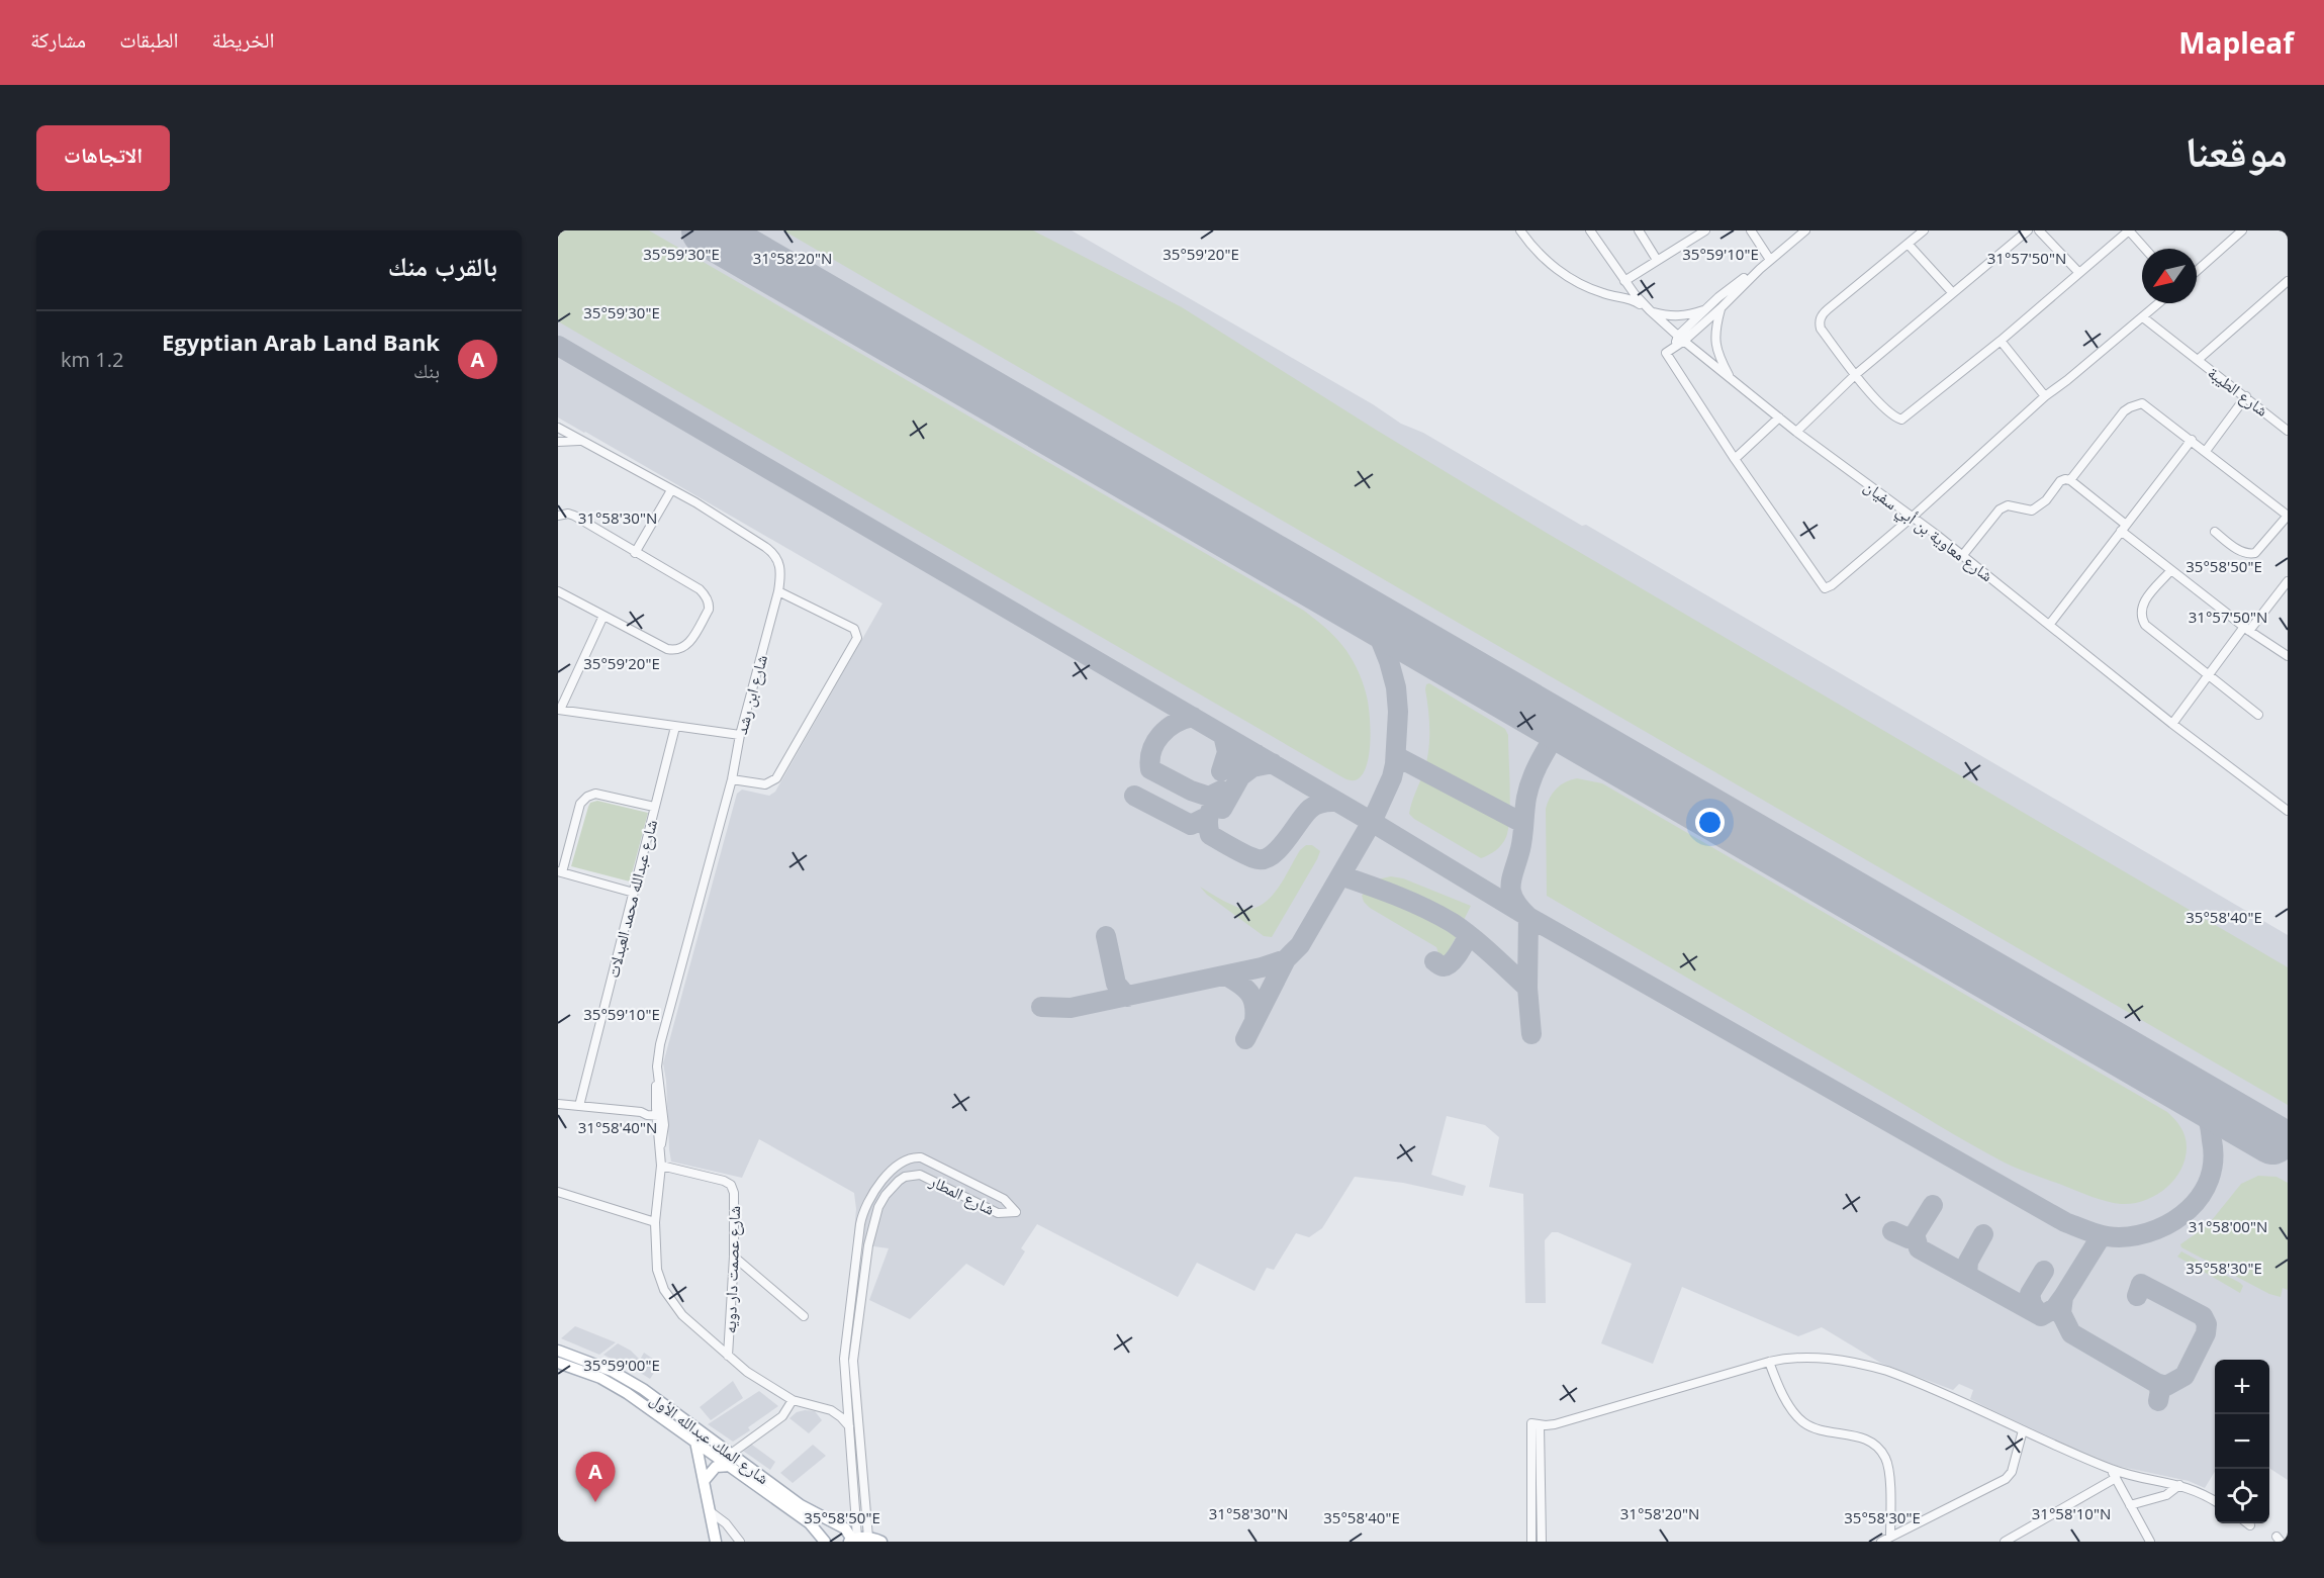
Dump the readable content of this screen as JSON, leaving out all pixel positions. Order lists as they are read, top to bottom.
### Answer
{
  "streets": {
    "main road": ["شارع الملك عبدالله الأول"],
    "street": [
      "شارع الطيبة",
      "شارع معاوية بن أبي سفيان",
      "شارع ابن رشد",
      "شارع عبدالله محمد العبدلات",
      "شارع المطار",
      "شارع عصمت دار دويه"
    ]
  },
  "crossings": [
    ["شارع ابن رشد", "شارع عصمت دار دويه"],
    ["شارع المطار", "شارع الملك عبدالله الأول"]
  ],
  "north": "bottom left",
  "page": {
    "header": "Mapleaf",
    "nav": ["الخريطة", "الطبقات", "مشاركة"],
    "title": "موقعنا",
    "buttons": "الاتجاهات",
    "heading": "بالقرب منك",
    "list": [
      {
        "mark": "A",
        "name": "Egyptian Arab Land Bank",
        "note": "بنك",
        "value": "1.2 km"
      }
    ],
    "map_buttons": ["+", "−"],
    "pins": "A"
  },
  "coordinates": [
    "35°59'30\"E",
    "35°59'20\"E",
    "35°59'10\"E",
    "31°58'20\"N",
    "31°57'50\"N",
    "31°58'30\"N",
    "35°58'50\"E",
    "35°58'40\"E",
    "31°58'40\"N",
    "31°58'00\"N",
    "35°58'30\"E",
    "35°59'00\"E",
    "31°58'10\"N"
  ]
}
